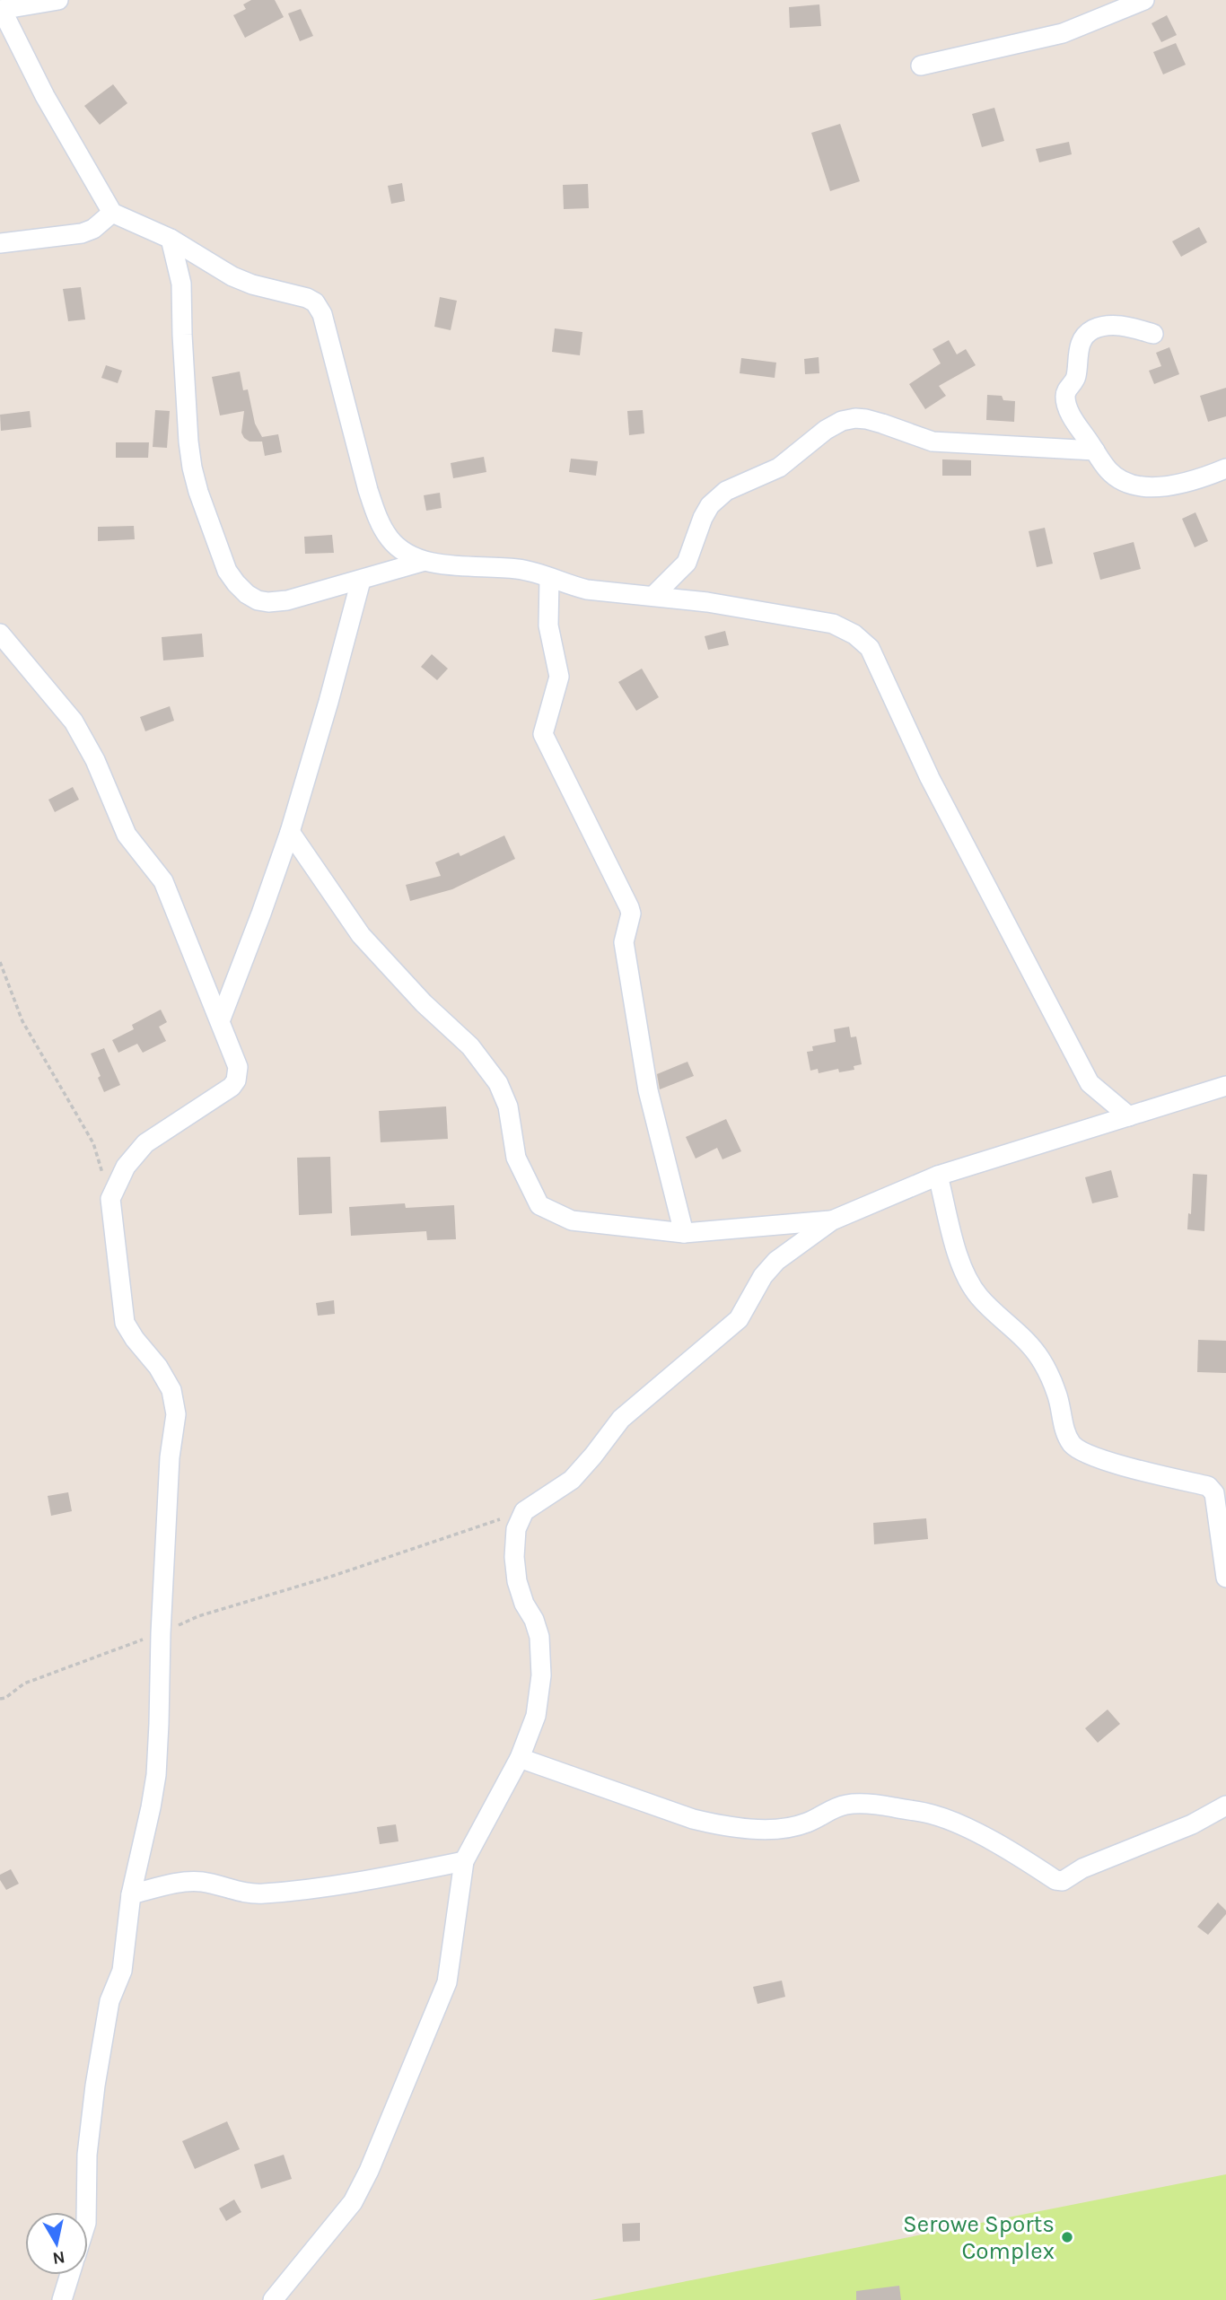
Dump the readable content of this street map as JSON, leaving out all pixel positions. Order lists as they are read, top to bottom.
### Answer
{
  "places": ["Serowe Sports Complex"],
  "north": "bottom"
}
